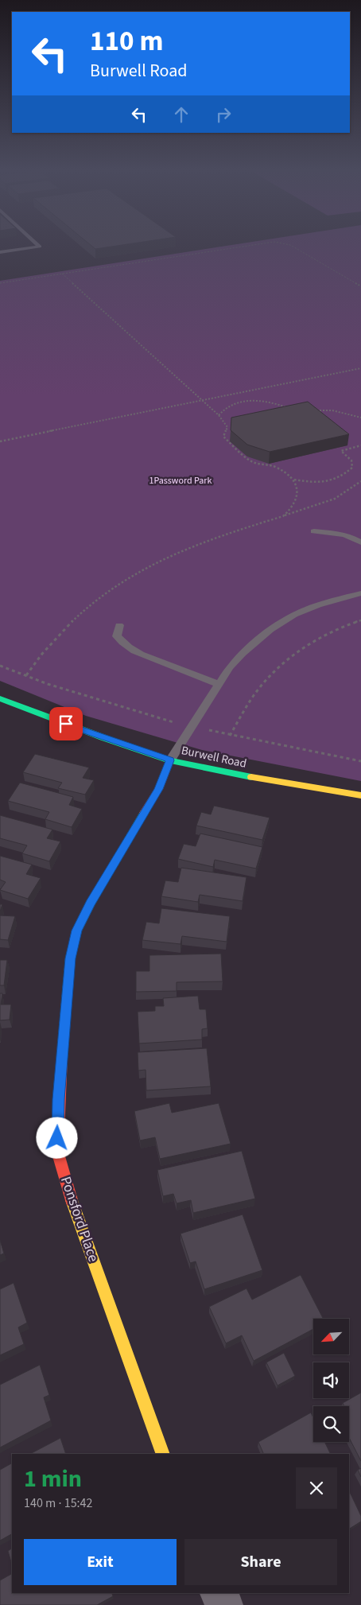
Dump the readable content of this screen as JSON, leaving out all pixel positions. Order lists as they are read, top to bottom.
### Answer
{
  "streets": {
    "street": ["Burwell Road", "Ponsford Place"]
  },
  "crossings": [
    ["Burwell Road", "Ponsford Place"]
  ],
  "parks": ["1Password Park"],
  "north": "bottom left",
  "page": {
    "turn": ["110 m", "Burwell Road"],
    "heading": ["1 min", "140 m · 15:42"],
    "buttons": ["Exit", "Share"]
  }
}
